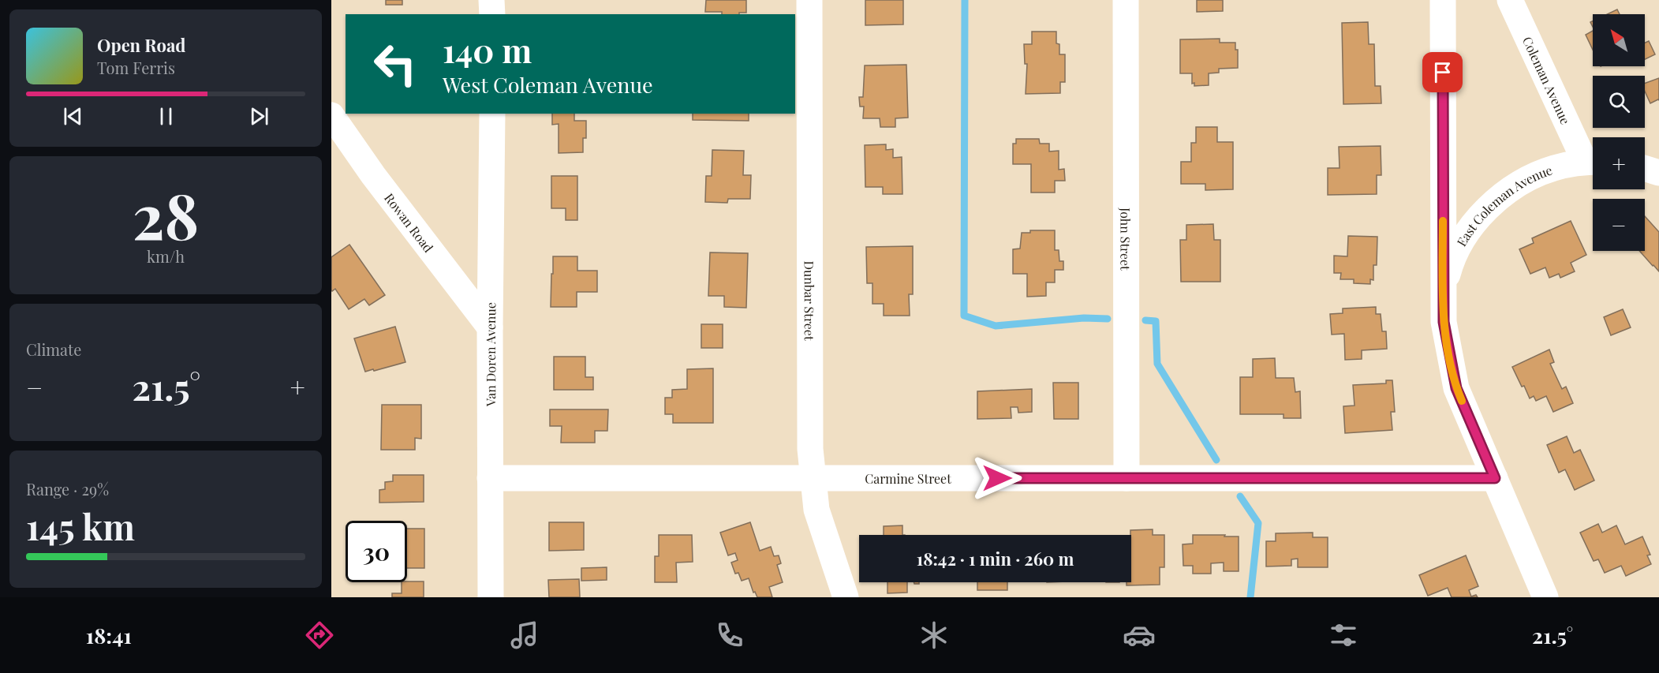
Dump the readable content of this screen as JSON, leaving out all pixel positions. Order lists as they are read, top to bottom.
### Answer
{
  "streets": {
    "street": [
      "Coleman Avenue",
      "East Coleman Avenue",
      "Rowan Road",
      "John Street",
      "Dunbar Street",
      "Van Doren Avenue",
      "Carmine Street"
    ]
  },
  "crossings": [
    ["Coleman Avenue", "East Coleman Avenue"],
    ["Rowan Road", "Van Doren Avenue"],
    ["John Street", "Carmine Street"],
    ["Dunbar Street", "Carmine Street"],
    ["Van Doren Avenue", "Carmine Street"]
  ],
  "north": "top left",
  "page": {
    "map_buttons": ["+", "−"],
    "turn": ["140 m", "West Coleman Avenue"],
    "song": ["Open Road", "Tom Ferris"],
    "tile": [
      ["28", "km/h"],
      "Climate",
      ["Range · 29%", "145 km"]
    ],
    "heat": ["−", "21.5°", "+"],
    "limit": "30",
    "trip": "18:42 · 1 min · 260 m",
    "tabs": ["18:41", "21.5°"]
  }
}
